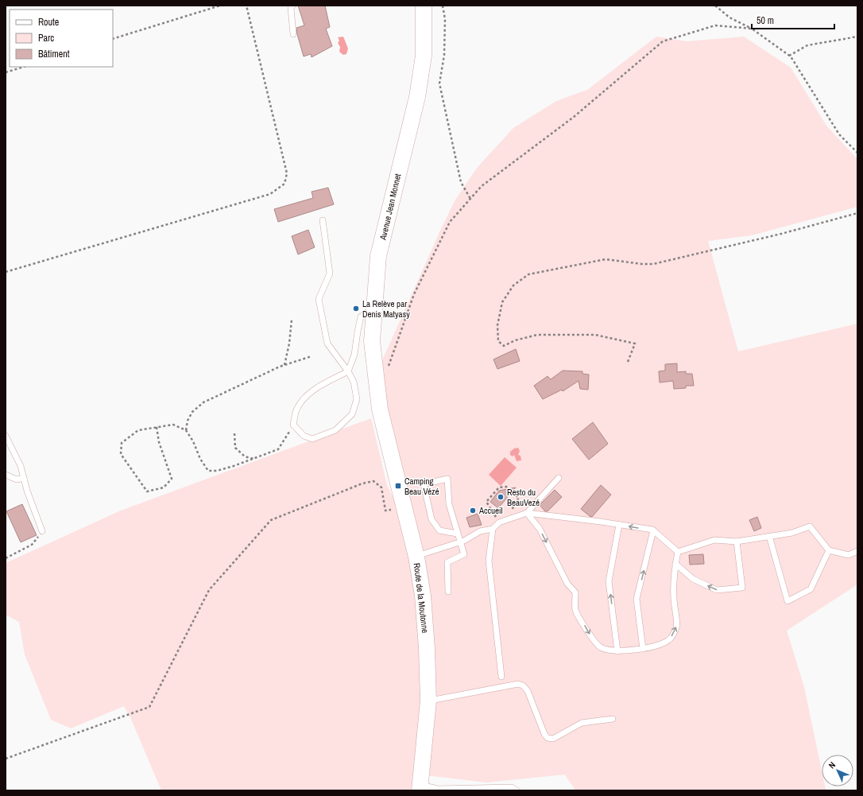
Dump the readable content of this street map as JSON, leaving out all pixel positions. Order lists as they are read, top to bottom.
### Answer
{
  "streets": {
    "main road": ["Avenue Jean Monnet", "Route de la Moutonne"]
  },
  "crossings": [
    ["Avenue Jean Monnet", "Route de la Moutonne"]
  ],
  "places": {
    "other": ["La Relève par Denis Matyasy", "Resto du BeauVezé", "Accueil"],
    "transit": ["Camping Beau Vézé"]
  },
  "legend": ["Route", "Parc", "Bâtiment"],
  "scale_bar": "50 m",
  "north": "top left"
}
